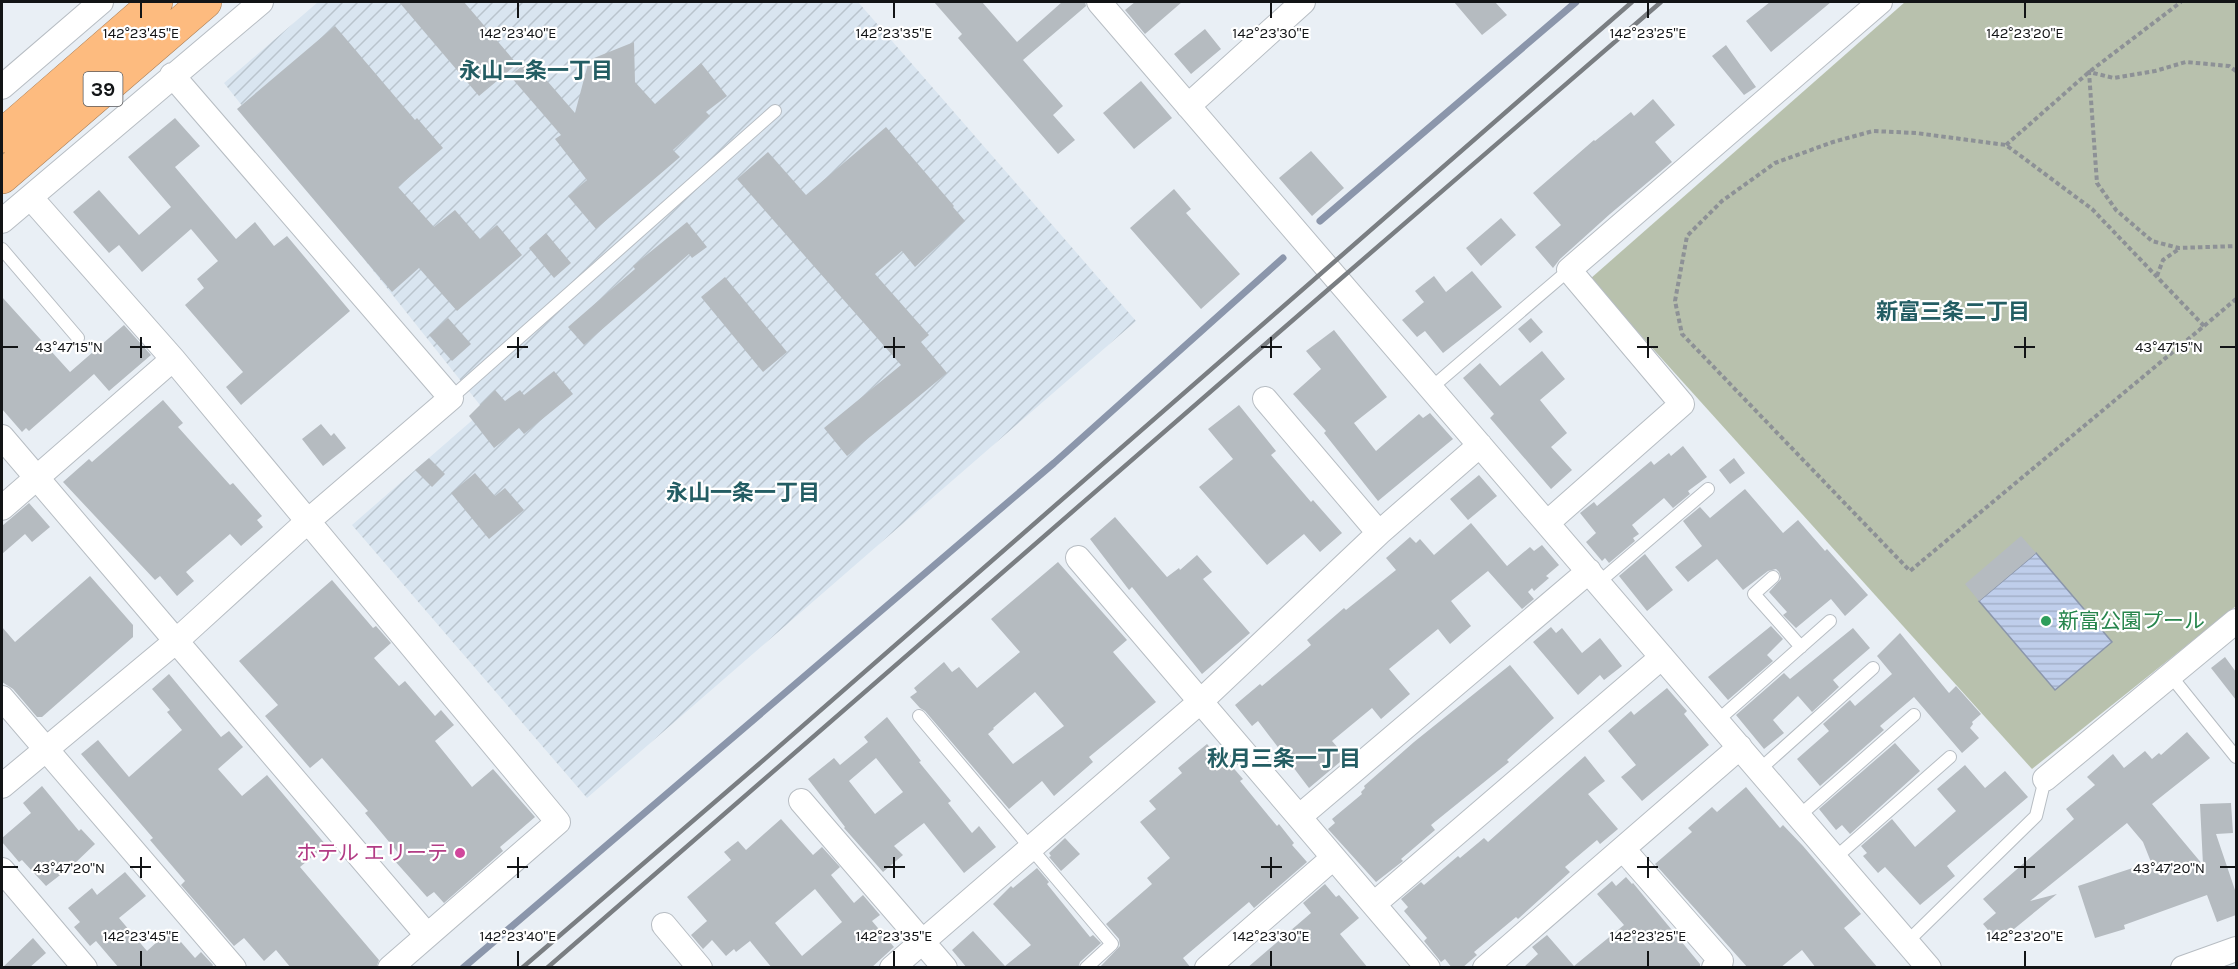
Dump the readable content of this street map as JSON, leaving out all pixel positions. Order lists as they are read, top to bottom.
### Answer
{
  "streets": {
    "highway": ["39"]
  },
  "districts": [
    "永山二条一丁目",
    "新富三条二丁目",
    "永山一条一丁目",
    "秋月三条一丁目"
  ],
  "places": ["新富公園プール", "ホテル エリーテ"],
  "coordinates": [
    "142°23'45\"E",
    "142°23'40\"E",
    "142°23'35\"E",
    "142°23'30\"E",
    "142°23'25\"E",
    "142°23'20\"E",
    "43°47'15\"N",
    "43°47'20\"N"
  ]
}
